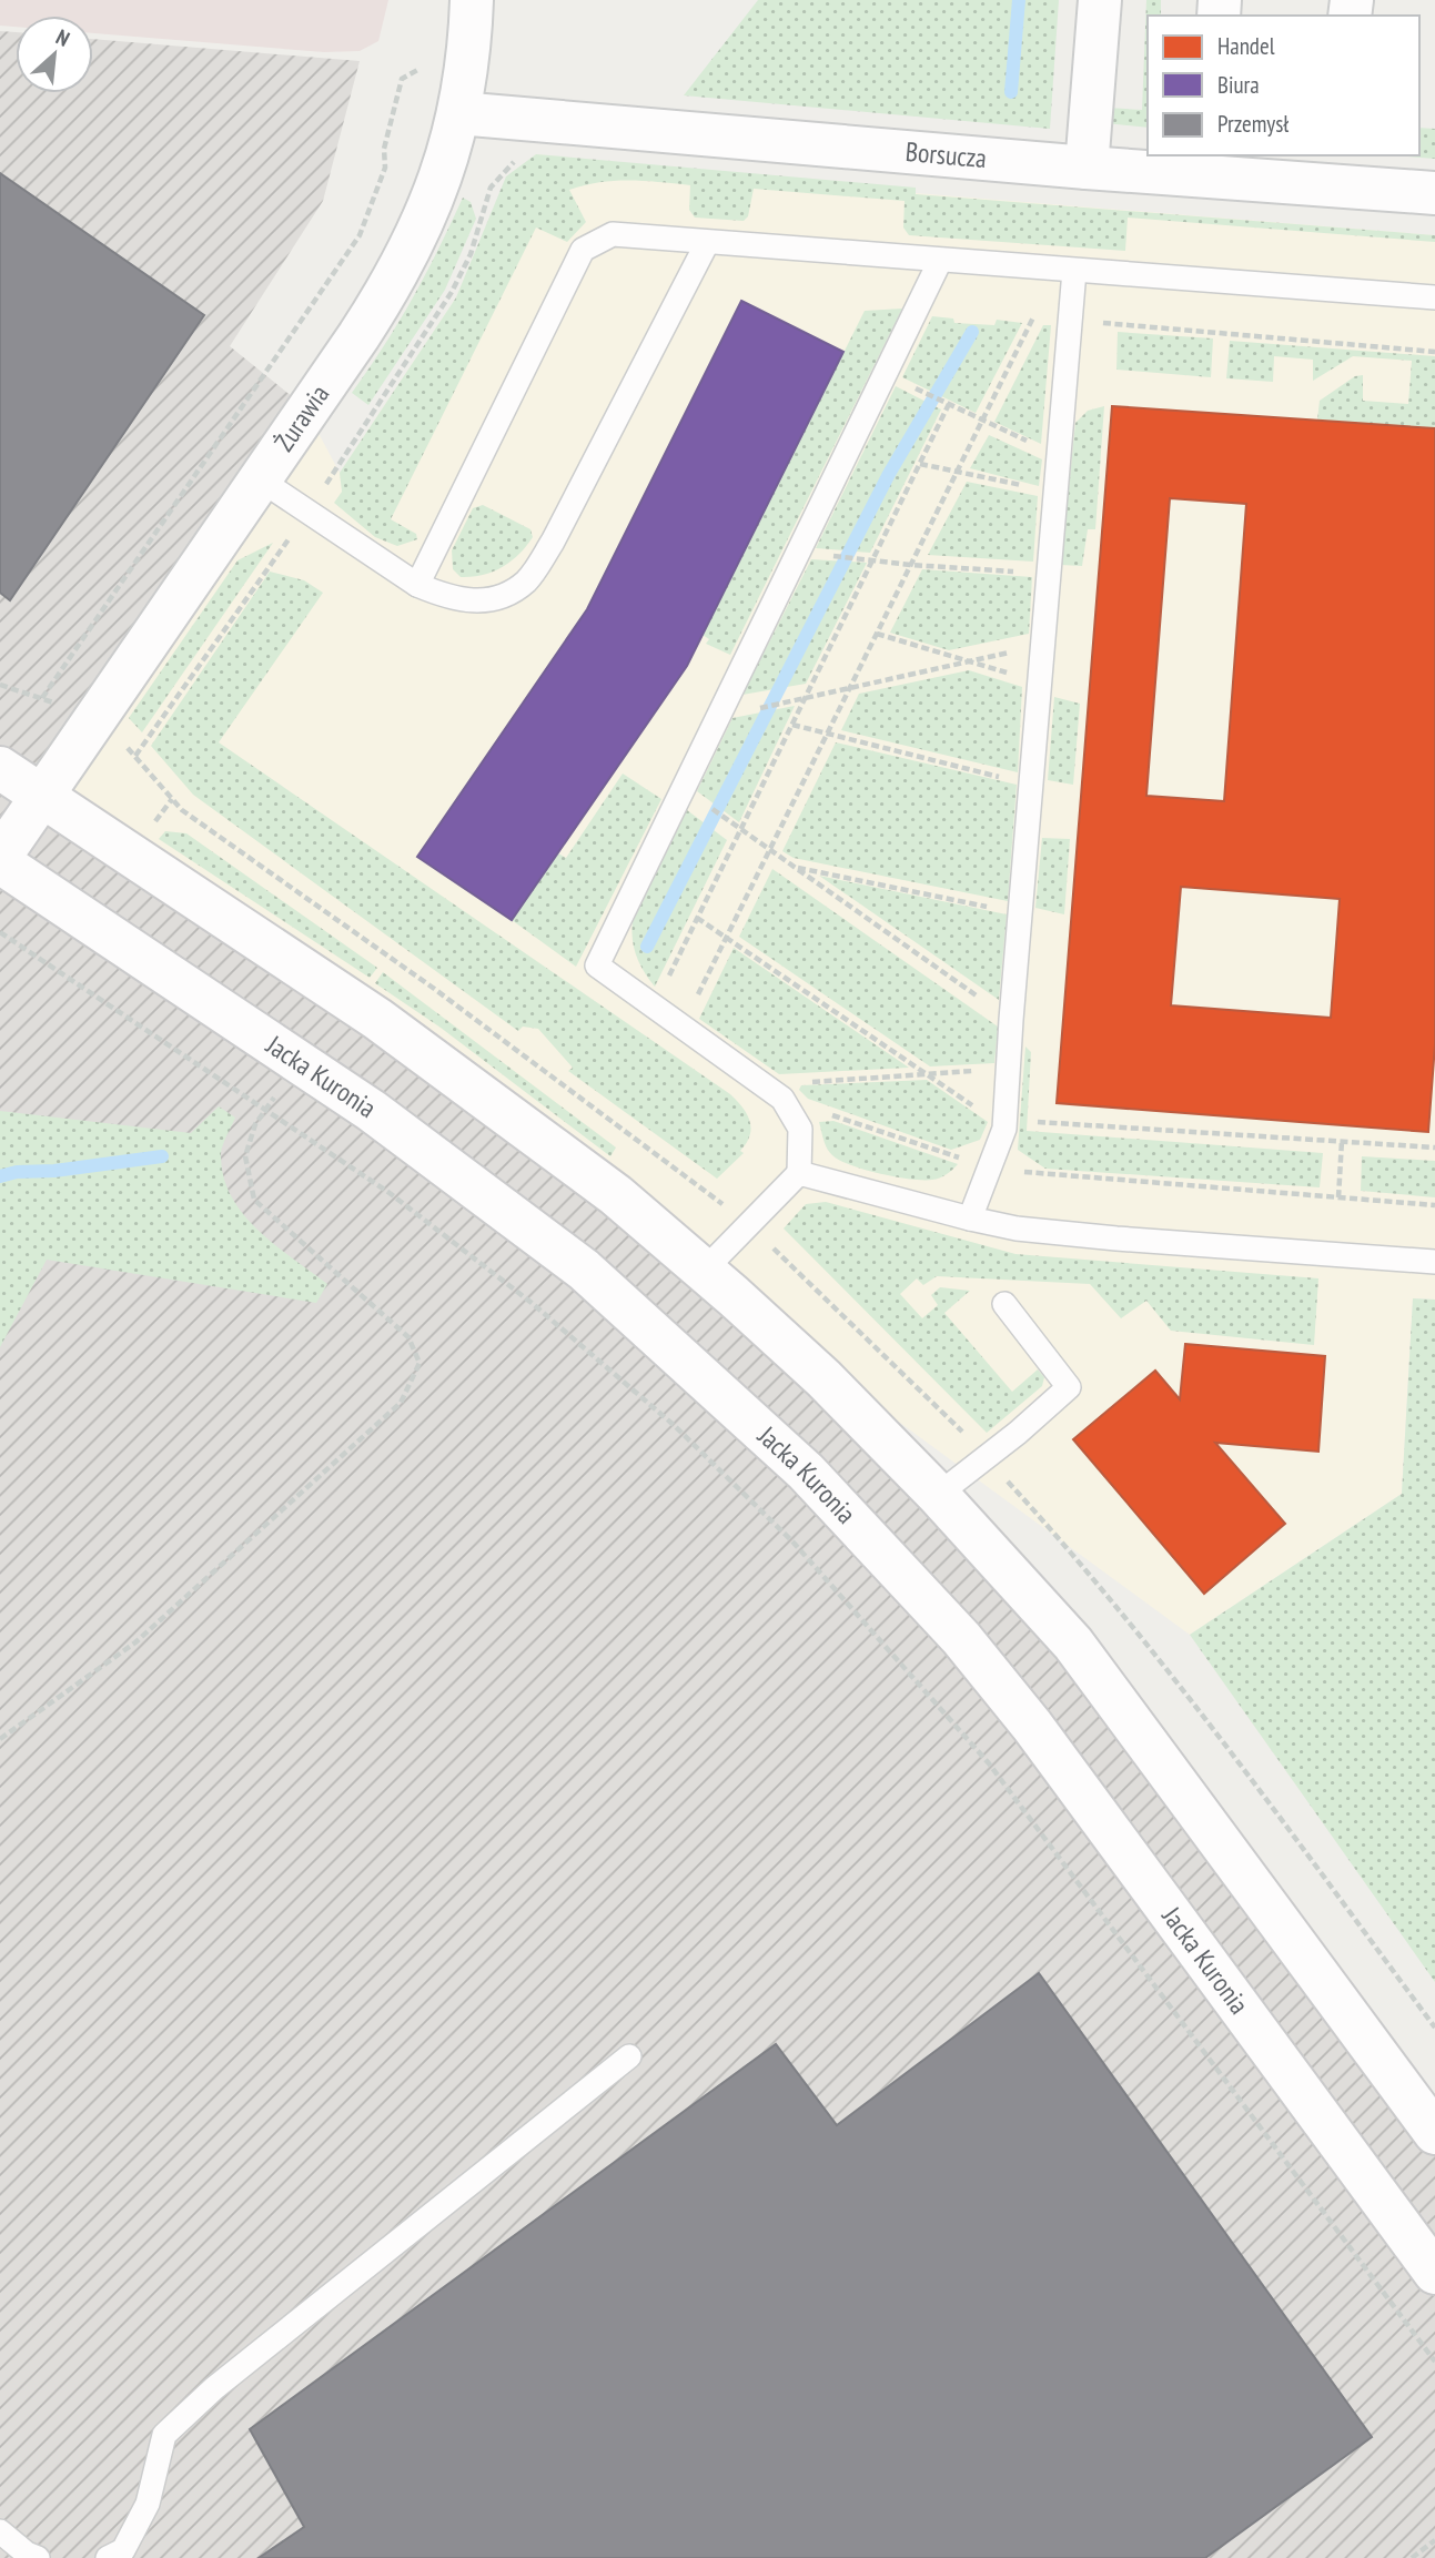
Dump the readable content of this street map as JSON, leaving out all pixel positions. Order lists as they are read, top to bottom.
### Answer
{
  "streets": {
    "main road": ["Borsucza", "Żurawia", "Jacka Kuronia"]
  },
  "crossings": [
    ["Borsucza", "Żurawia"],
    ["Żurawia", "Jacka Kuronia"]
  ],
  "legend": ["Handel", "Biura", "Przemysł"],
  "north": "top right"
}
